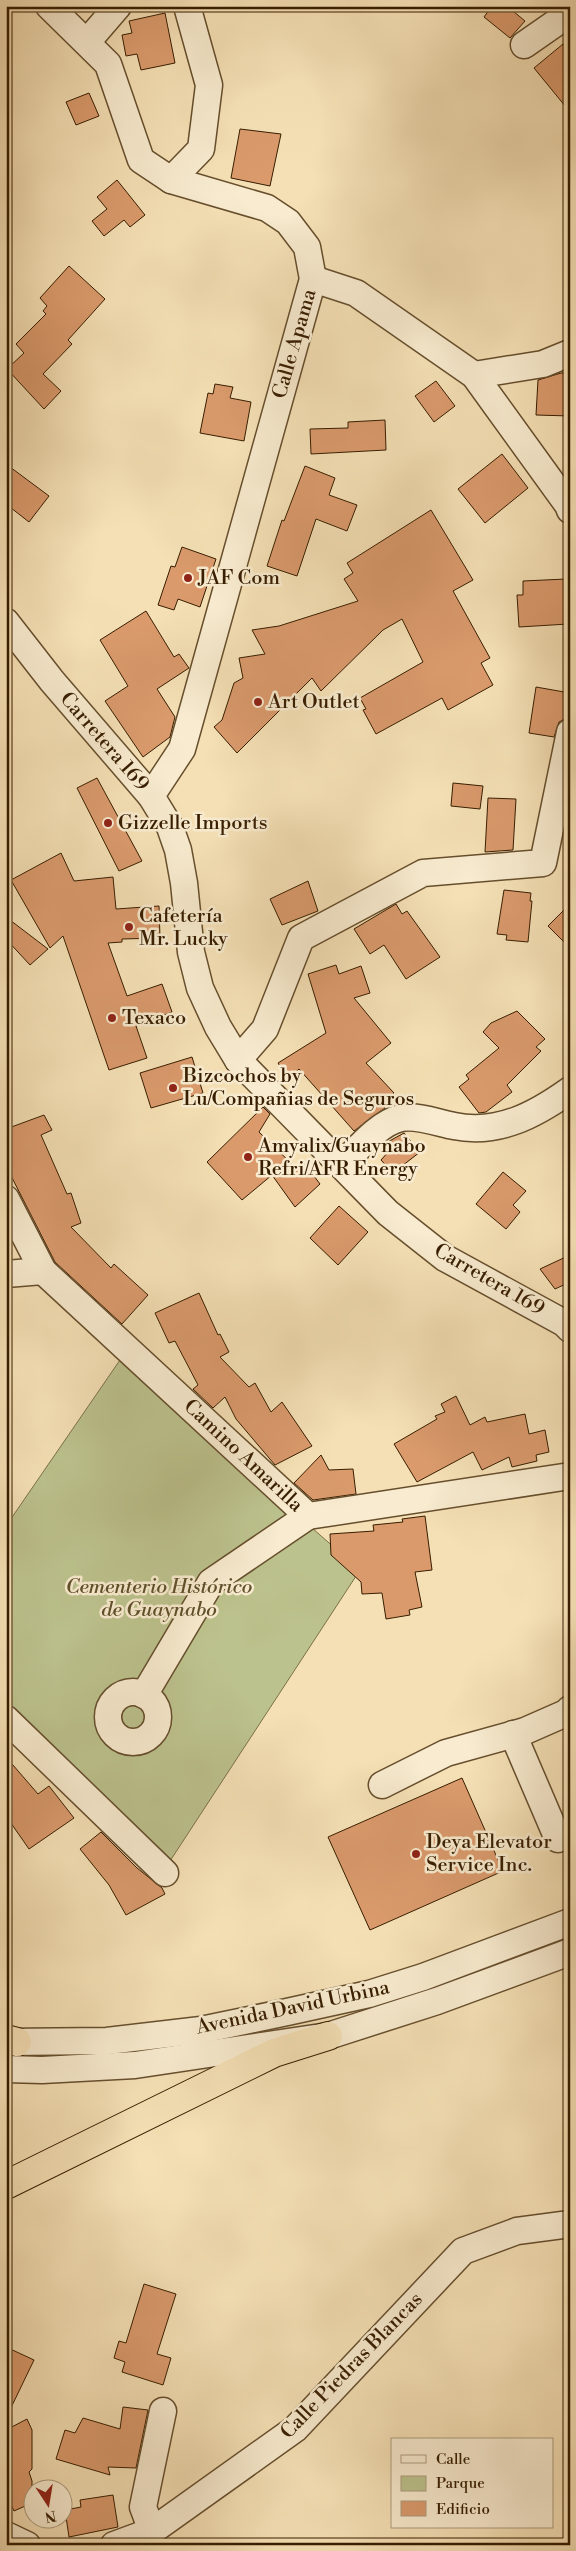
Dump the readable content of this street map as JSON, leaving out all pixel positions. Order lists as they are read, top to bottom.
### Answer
{
  "streets": {
    "street": [
      "Calle Apama",
      "Carretera 169",
      "Camino Amarilla",
      "Avenida David Urbina",
      "Calle Piedras Blancas"
    ]
  },
  "crossings": [
    ["Calle Apama", "Carretera 169"]
  ],
  "parks": ["Cementerio Histórico de Guaynabo"],
  "places": [
    "JAF Com",
    "Art Outlet",
    "Gizzelle Imports",
    "Cafetería Mr. Lucky",
    "Texaco",
    "Bizcochos by Lu/Compañias de Seguros",
    "Amyalix/Guaynabo Refri/AFR Energy",
    "Deya Elevator Service Inc."
  ],
  "legend": ["Calle", "Parque", "Edificio"],
  "north": "bottom"
}
